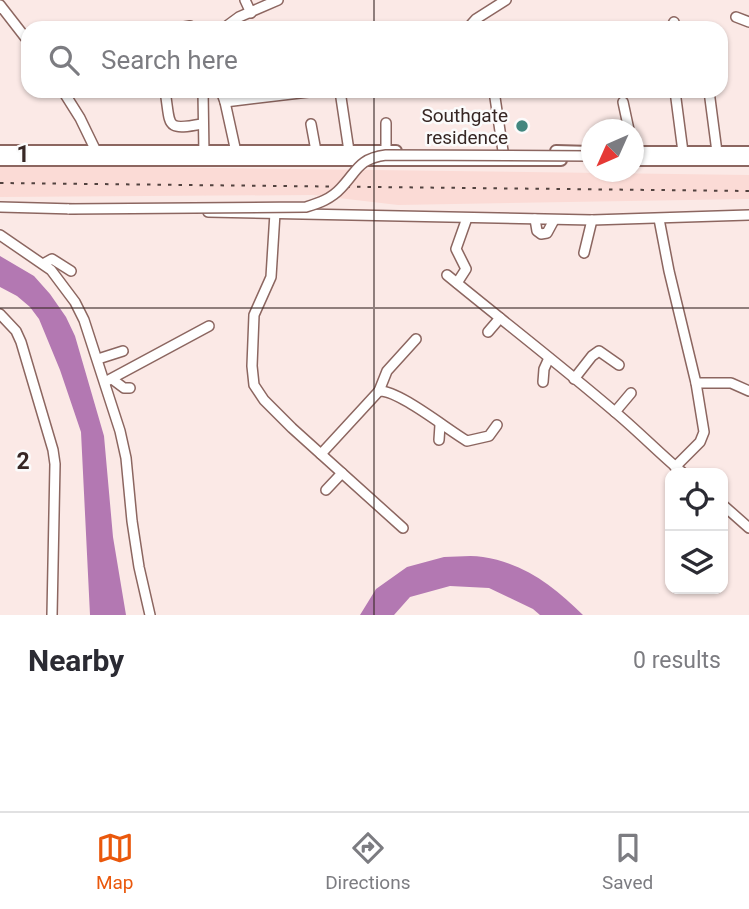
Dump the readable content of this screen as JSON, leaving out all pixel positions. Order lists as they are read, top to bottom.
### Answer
{
  "places": ["Southgate residence"],
  "north": "bottom left",
  "page": {
    "search": "Search here",
    "heading": ["Nearby", "0 results"],
    "nav": ["Map", "Directions", "Saved"]
  },
  "grid": {
    "rows": ["1", "2"]
  }
}
